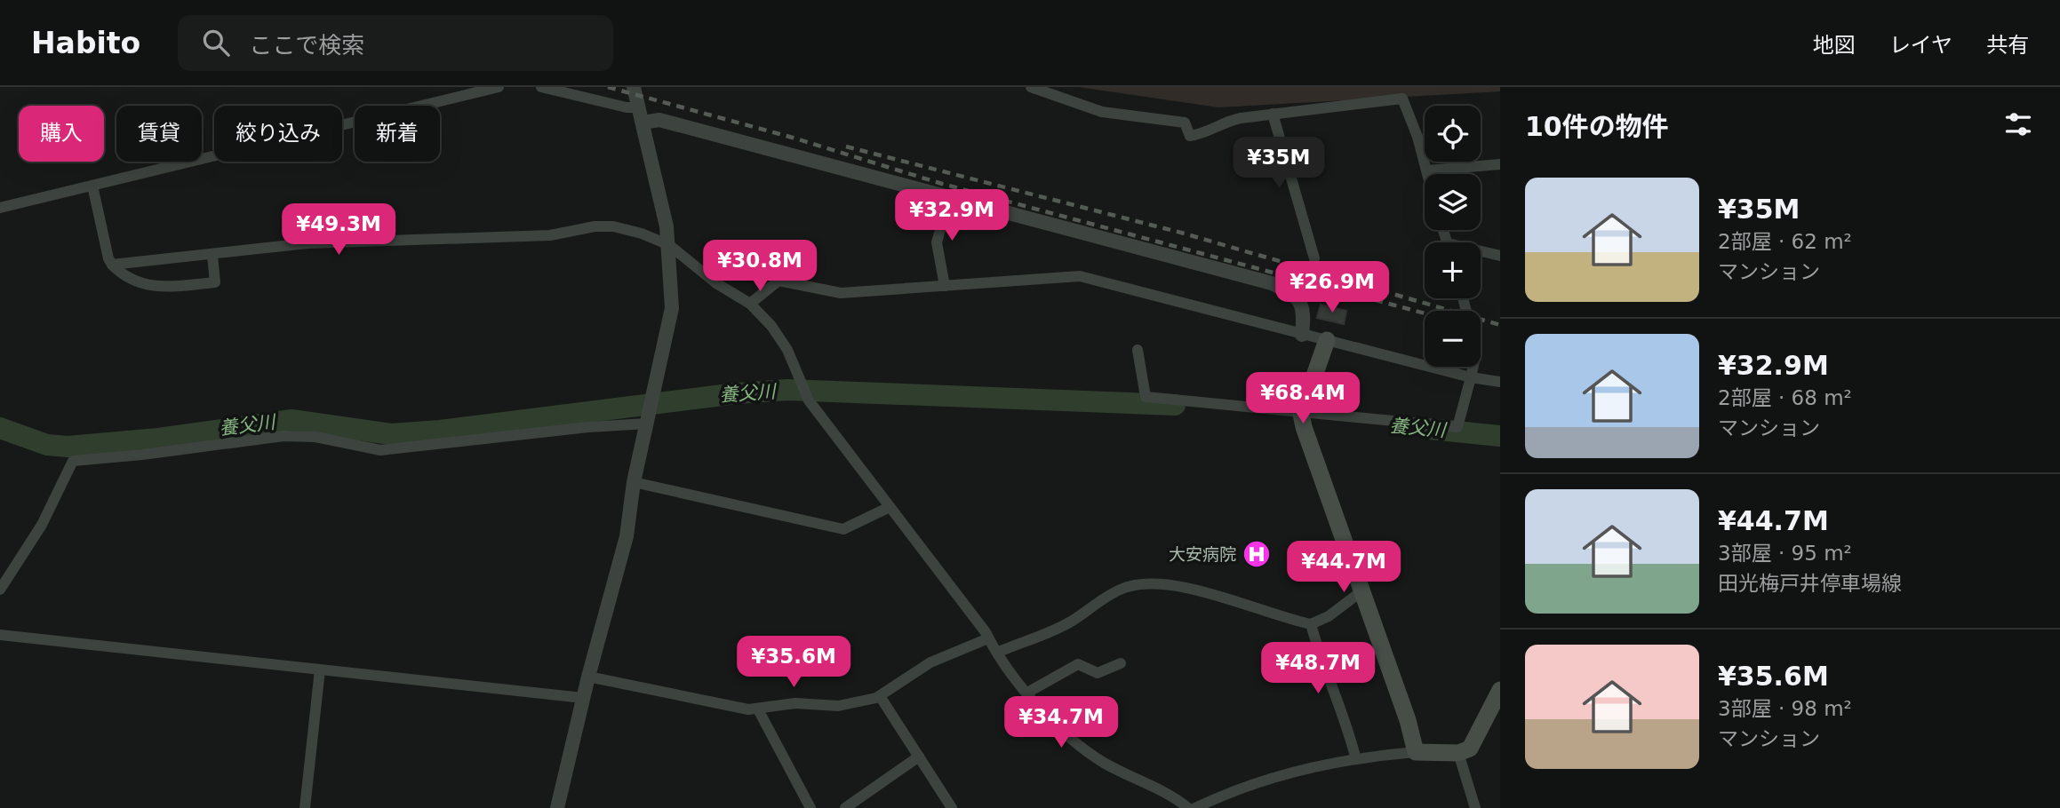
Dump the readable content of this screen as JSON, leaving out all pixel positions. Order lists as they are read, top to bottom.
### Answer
{
  "water": ["養父川"],
  "places": {
    "hospital": ["大安病院"]
  },
  "page": {
    "header": "Habito",
    "search": "ここで検索",
    "nav": ["地図", "レイヤ", "共有"],
    "heading": "10件の物件",
    "map_buttons": ["+", "−"],
    "chip": [
      "購入",
      "賃貸",
      "絞り込み",
      "新着"
    ],
    "price": [
      "¥35M",
      "¥32.9M",
      "¥49.3M",
      "¥30.8M",
      "¥26.9M",
      "¥68.4M",
      "¥44.7M",
      "¥35.6M",
      "¥48.7M",
      "¥34.7M"
    ],
    "list": [
      {
        "name": "¥35M",
        "note": "2部屋 · 62 m² · マンション"
      },
      {
        "name": "¥32.9M",
        "note": "2部屋 · 68 m² · マンション"
      },
      {
        "name": "¥44.7M",
        "note": "3部屋 · 95 m² · 田光梅戸井停車場線"
      },
      {
        "name": "¥35.6M",
        "note": "3部屋 · 98 m² · マンション"
      }
    ]
  }
}
